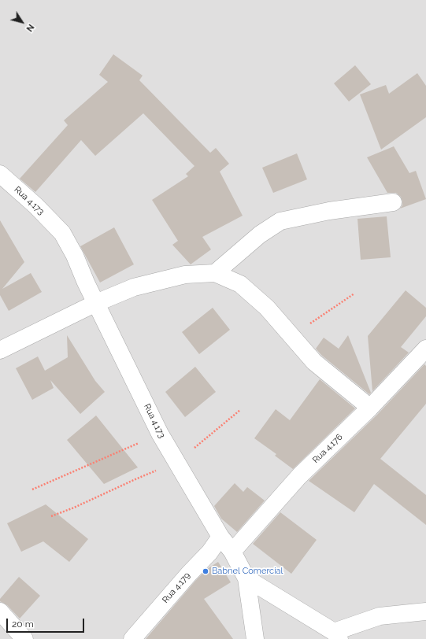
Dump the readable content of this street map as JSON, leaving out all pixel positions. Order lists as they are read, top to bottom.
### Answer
{
  "streets": {
    "street": ["Rua 4.173", "Rua 4.176", "Rua 4.179"]
  },
  "crossings": [
    ["Rua 4.173", "Rua 4.176"],
    ["Rua 4.173", "Rua 4.179"]
  ],
  "places": ["Babnel Comercial"],
  "scale_bar": "20 m",
  "north": "bottom right"
}
